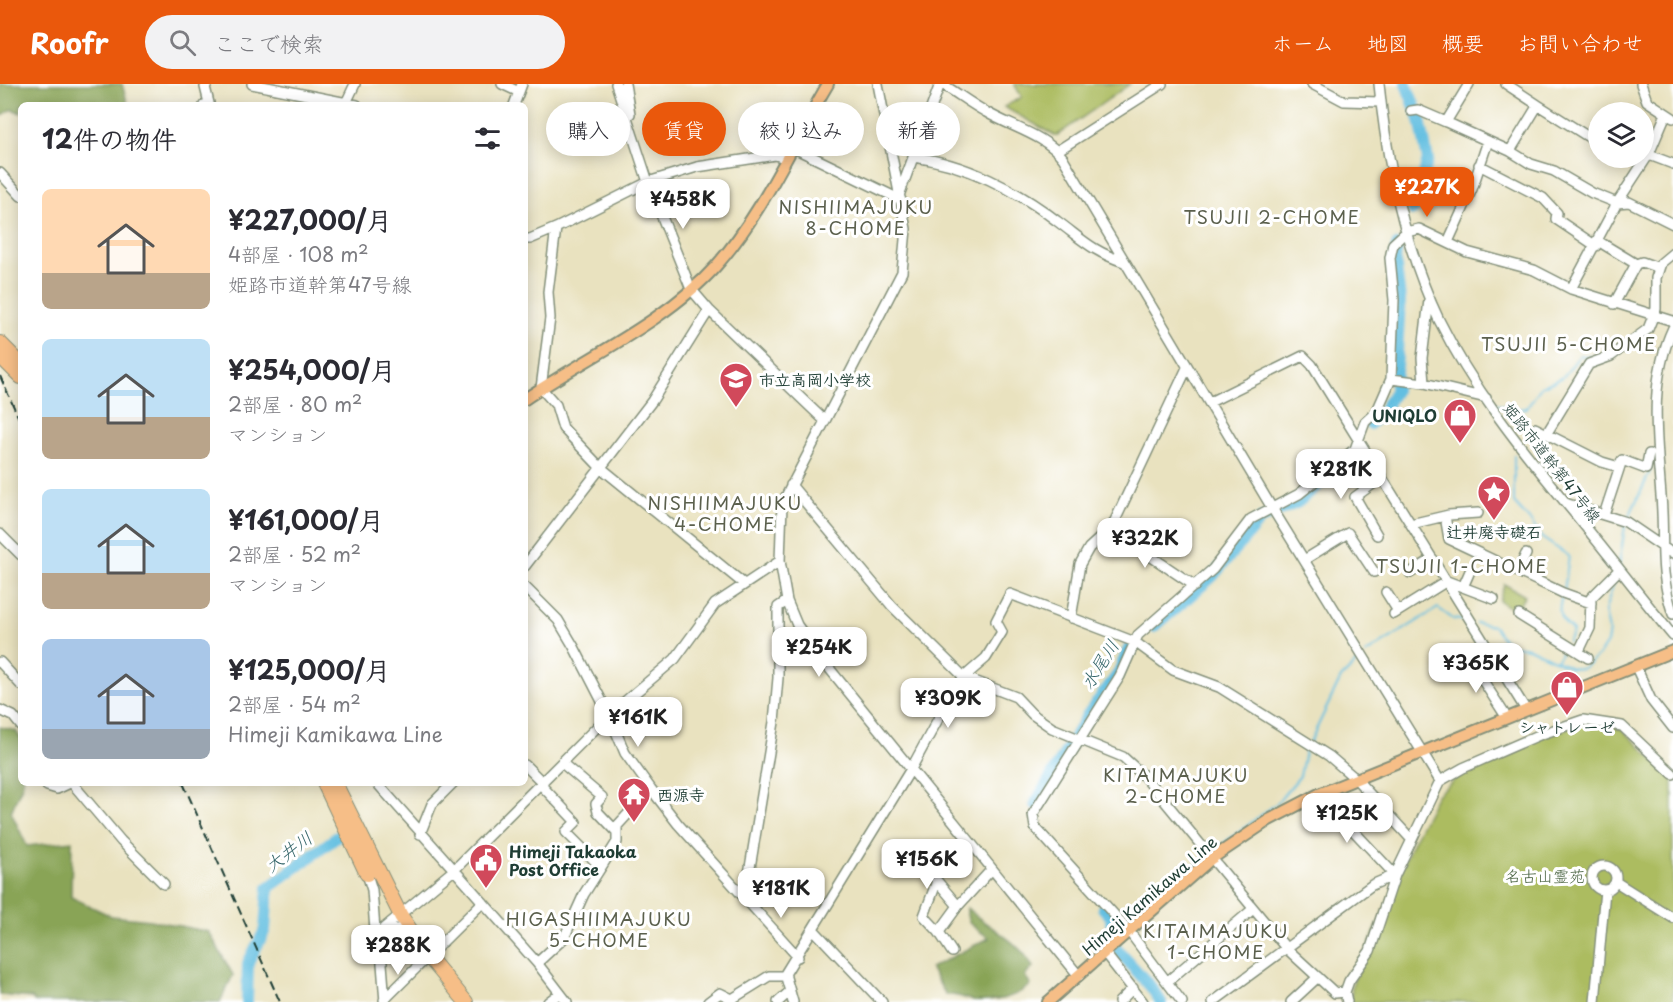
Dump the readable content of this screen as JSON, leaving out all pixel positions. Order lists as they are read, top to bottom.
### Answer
{
  "streets": {
    "main road": ["Himeji Kamikawa Line"],
    "street": ["姫路市道幹第47号線"]
  },
  "districts": [
    "NISHIIMAJUKU 8-CHOME",
    "TSUJII 2-CHOME",
    "TSUJII 5-CHOME",
    "NISHIIMAJUKU 4-CHOME",
    "TSUJII 1-CHOME",
    "KITAIMAJUKU 2-CHOME",
    "HIGASHIIMAJUKU 5-CHOME",
    "KITAIMAJUKU 1-CHOME"
  ],
  "water": ["水尾川", "大井川"],
  "parks": ["名古山霊苑"],
  "places": {
    "school or university": ["市立高岡小学校"],
    "shop": ["UNIQLO", "シャトレーゼ"],
    "place": ["辻井廃寺礎石"],
    "temple": ["西源寺"],
    "public building": ["Himeji Takaoka Post Office"]
  },
  "page": {
    "header": "Roofr",
    "search": "ここで検索",
    "nav": [
      "ホーム",
      "地図",
      "概要",
      "お問い合わせ"
    ],
    "chip": [
      "購入",
      "賃貸",
      "絞り込み",
      "新着"
    ],
    "heading": "12件の物件",
    "price": [
      "¥227K",
      "¥458K",
      "¥281K",
      "¥322K",
      "¥254K",
      "¥365K",
      "¥309K",
      "¥161K",
      "¥125K",
      "¥156K",
      "¥181K",
      "¥288K"
    ],
    "list": [
      {
        "name": "¥227,000/月",
        "note": "4部屋 · 108 m² · 姫路市道幹第47号線"
      },
      {
        "name": "¥254,000/月",
        "note": "2部屋 · 80 m² · マンション"
      },
      {
        "name": "¥161,000/月",
        "note": "2部屋 · 52 m² · マンション"
      },
      {
        "name": "¥125,000/月",
        "note": "2部屋 · 54 m² · Himeji Kamikawa Line"
      }
    ]
  }
}
